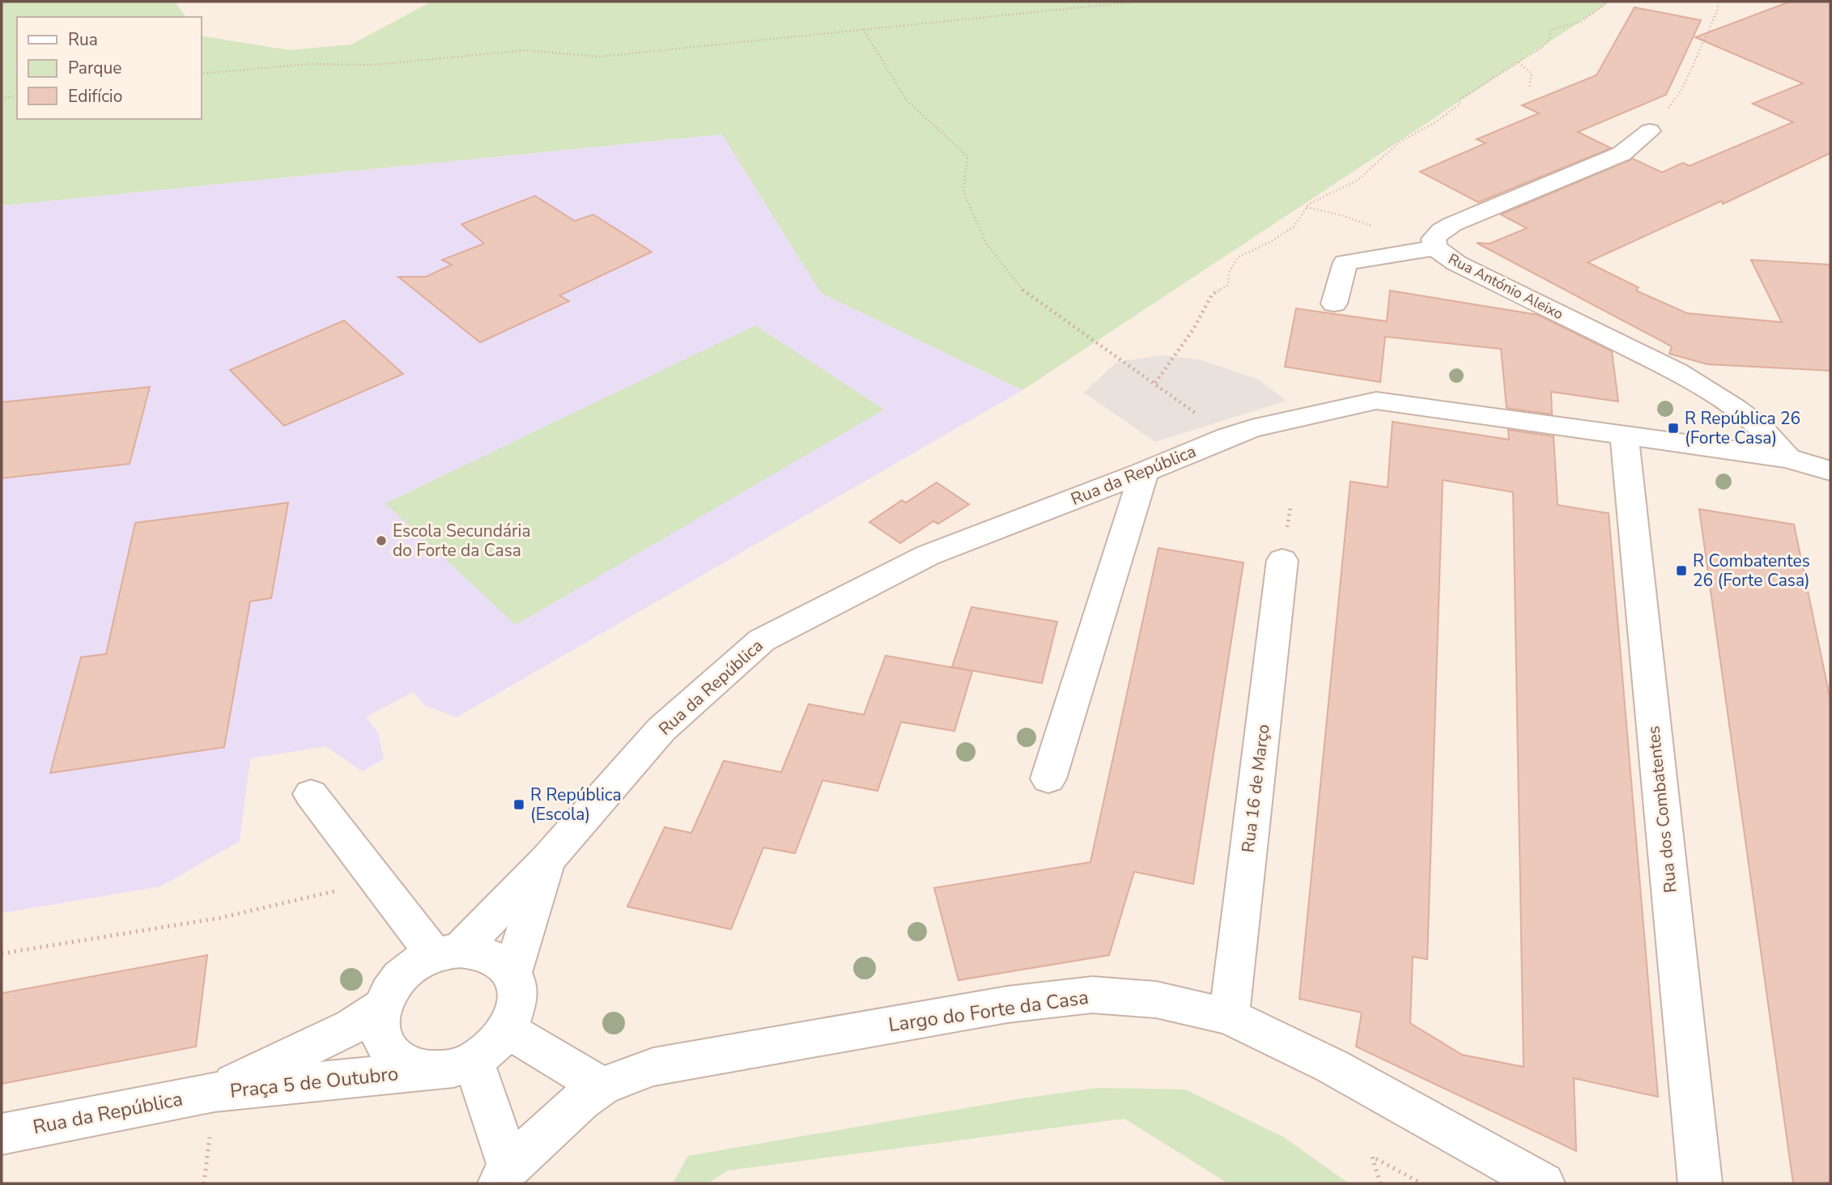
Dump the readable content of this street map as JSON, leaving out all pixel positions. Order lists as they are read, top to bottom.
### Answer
{
  "streets": {
    "street": [
      "Rua António Aleixo",
      "Rua da República",
      "Rua 16 de Março",
      "Rua dos Combatentes",
      "Largo do Forte da Casa",
      "Praça 5 de Outubro"
    ]
  },
  "crossings": [
    ["Rua António Aleixo", "Rua da República"],
    ["Rua da República", "Rua dos Combatentes"],
    ["Rua da República", "Largo do Forte da Casa"],
    ["Rua da República", "Praça 5 de Outubro"],
    ["Rua 16 de Março", "Largo do Forte da Casa"],
    ["Largo do Forte da Casa", "Praça 5 de Outubro"]
  ],
  "places": {
    "transit": ["R República 26 (Forte Casa)", "R Combatentes 26 (Forte Casa)", "R República (Escola)"],
    "other": ["Escola Secundária do Forte da Casa"]
  },
  "legend": ["Rua", "Parque", "Edifício"]
}
